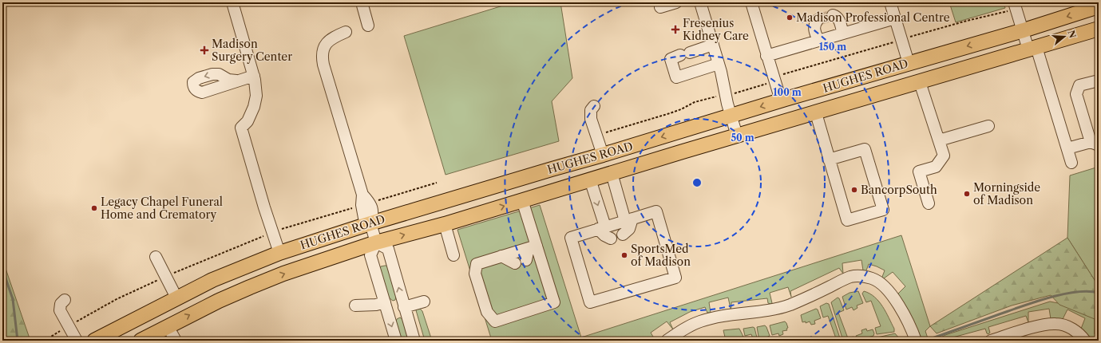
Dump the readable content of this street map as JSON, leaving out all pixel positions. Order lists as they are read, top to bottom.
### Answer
{
  "streets": {
    "main road": ["HUGHES ROAD"]
  },
  "places": {
    "other": [
      "Madison Professional Centre",
      "BancorpSouth",
      "Morningside of Madison",
      "Legacy Chapel Funeral Home and Crematory",
      "SportsMed of Madison"
    ],
    "health": ["Fresenius Kidney Care", "Madison Surgery Center"]
  },
  "north": "right",
  "rings": ["150 m", "100 m", "50 m"]
}
